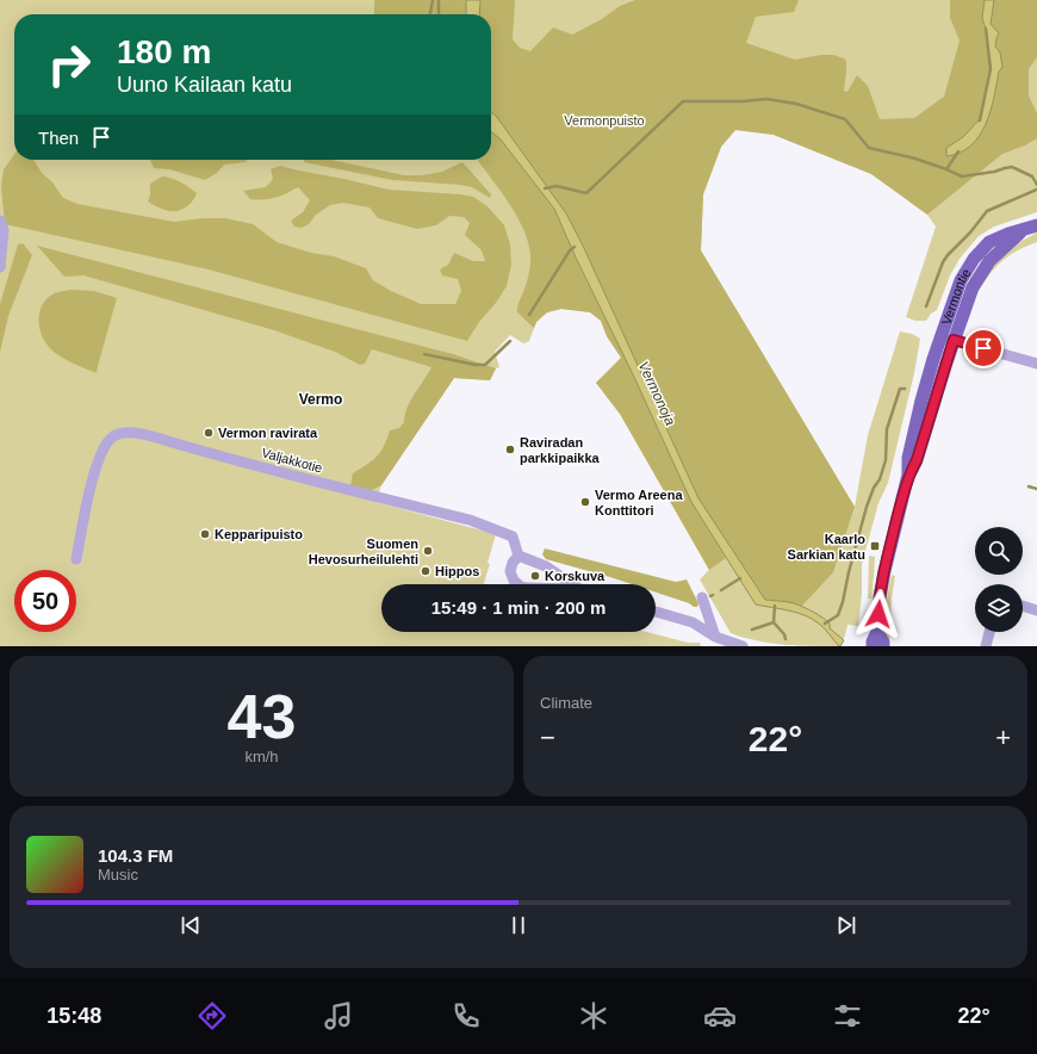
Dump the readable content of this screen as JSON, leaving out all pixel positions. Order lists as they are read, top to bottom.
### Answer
{
  "streets": {
    "main road": ["Vermontie"],
    "street": ["Valjakkotie"]
  },
  "districts": ["Vermo"],
  "water": ["Vermonoja"],
  "parks": ["Vermonpuisto"],
  "places": {
    "other": [
      "Vermon ravirata",
      "Raviradan parkkipaikka",
      "Vermo Areena Konttitori",
      "Kepparipuisto",
      "Suomen Hevosurheilulehti",
      "Hippos",
      "Korskuva"
    ],
    "transit": ["Kaarlo Sarkian katu"]
  },
  "page": {
    "turn": ["180 m", "Uuno Kailaan katu"],
    "then": "Then",
    "limit": "50",
    "trip": "15:49 · 1 min · 200 m",
    "tile": [
      ["43", "km/h"],
      "Climate"
    ],
    "heat": ["−", "22°", "+"],
    "song": ["104.3 FM", "Music"],
    "tabs": ["15:48", "22°"]
  }
}
